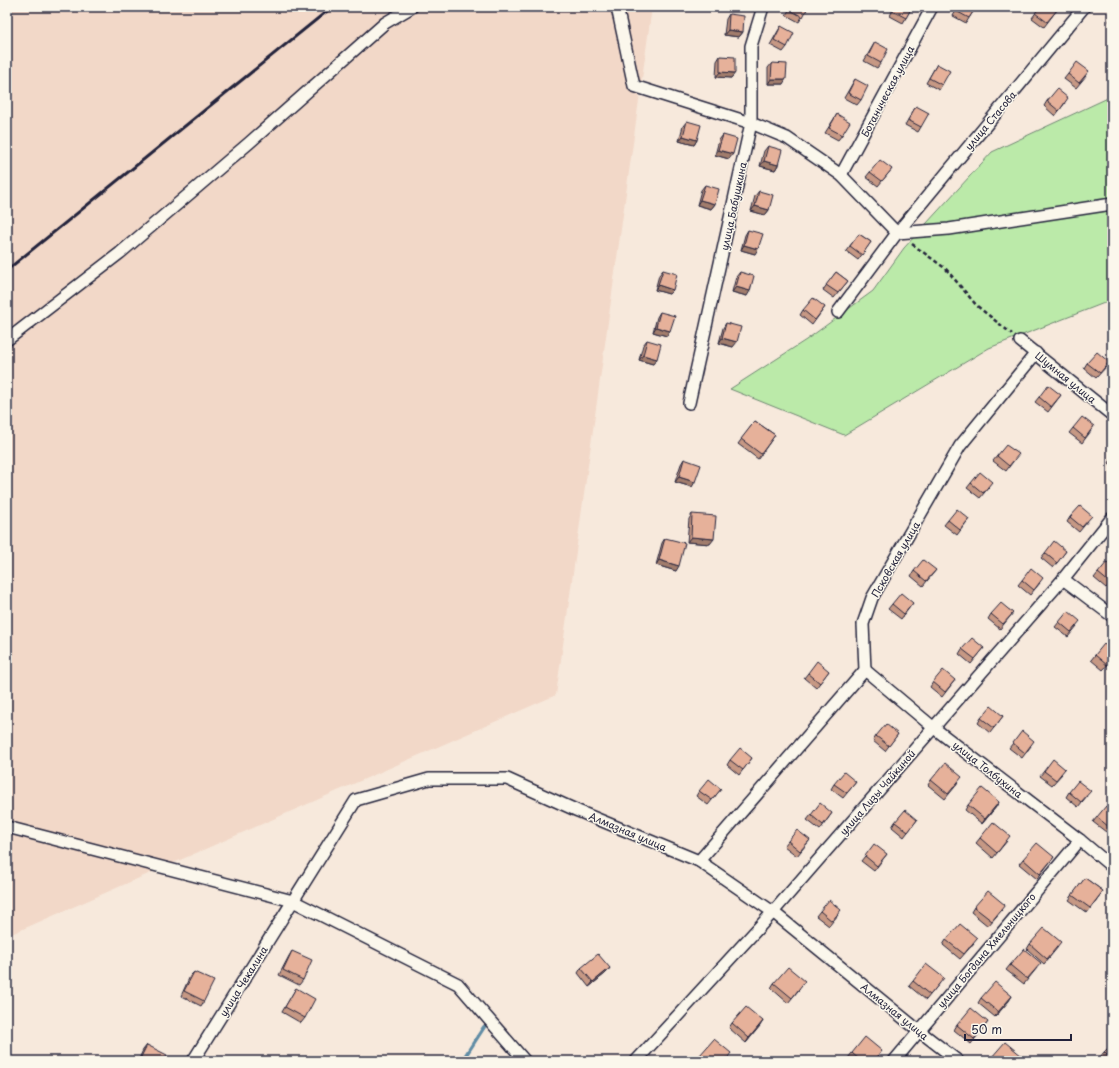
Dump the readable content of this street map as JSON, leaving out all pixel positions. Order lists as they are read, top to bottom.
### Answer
{
  "streets": {
    "street": [
      "Ботаническая улица",
      "улица Стасова",
      "улица Бабушкина",
      "Шумная улица",
      "Псковская улица",
      "улица Толбухина",
      "улица Лизы Чайкиной",
      "Алмазная улица",
      "улица Богдана Хмельницкого",
      "улица Чекалина"
    ]
  },
  "crossings": [
    ["Шумная улица", "Псковская улица"],
    ["Псковская улица", "улица Толбухина"],
    ["улица Толбухина", "улица Лизы Чайкиной"],
    ["улица Толбухина", "улица Богдана Хмельницкого"],
    ["улица Лизы Чайкиной", "Алмазная улица"],
    ["Алмазная улица", "улица Богдана Хмельницкого"],
    ["Алмазная улица", "улица Чекалина"]
  ],
  "scale_bar": "50 m"
}
